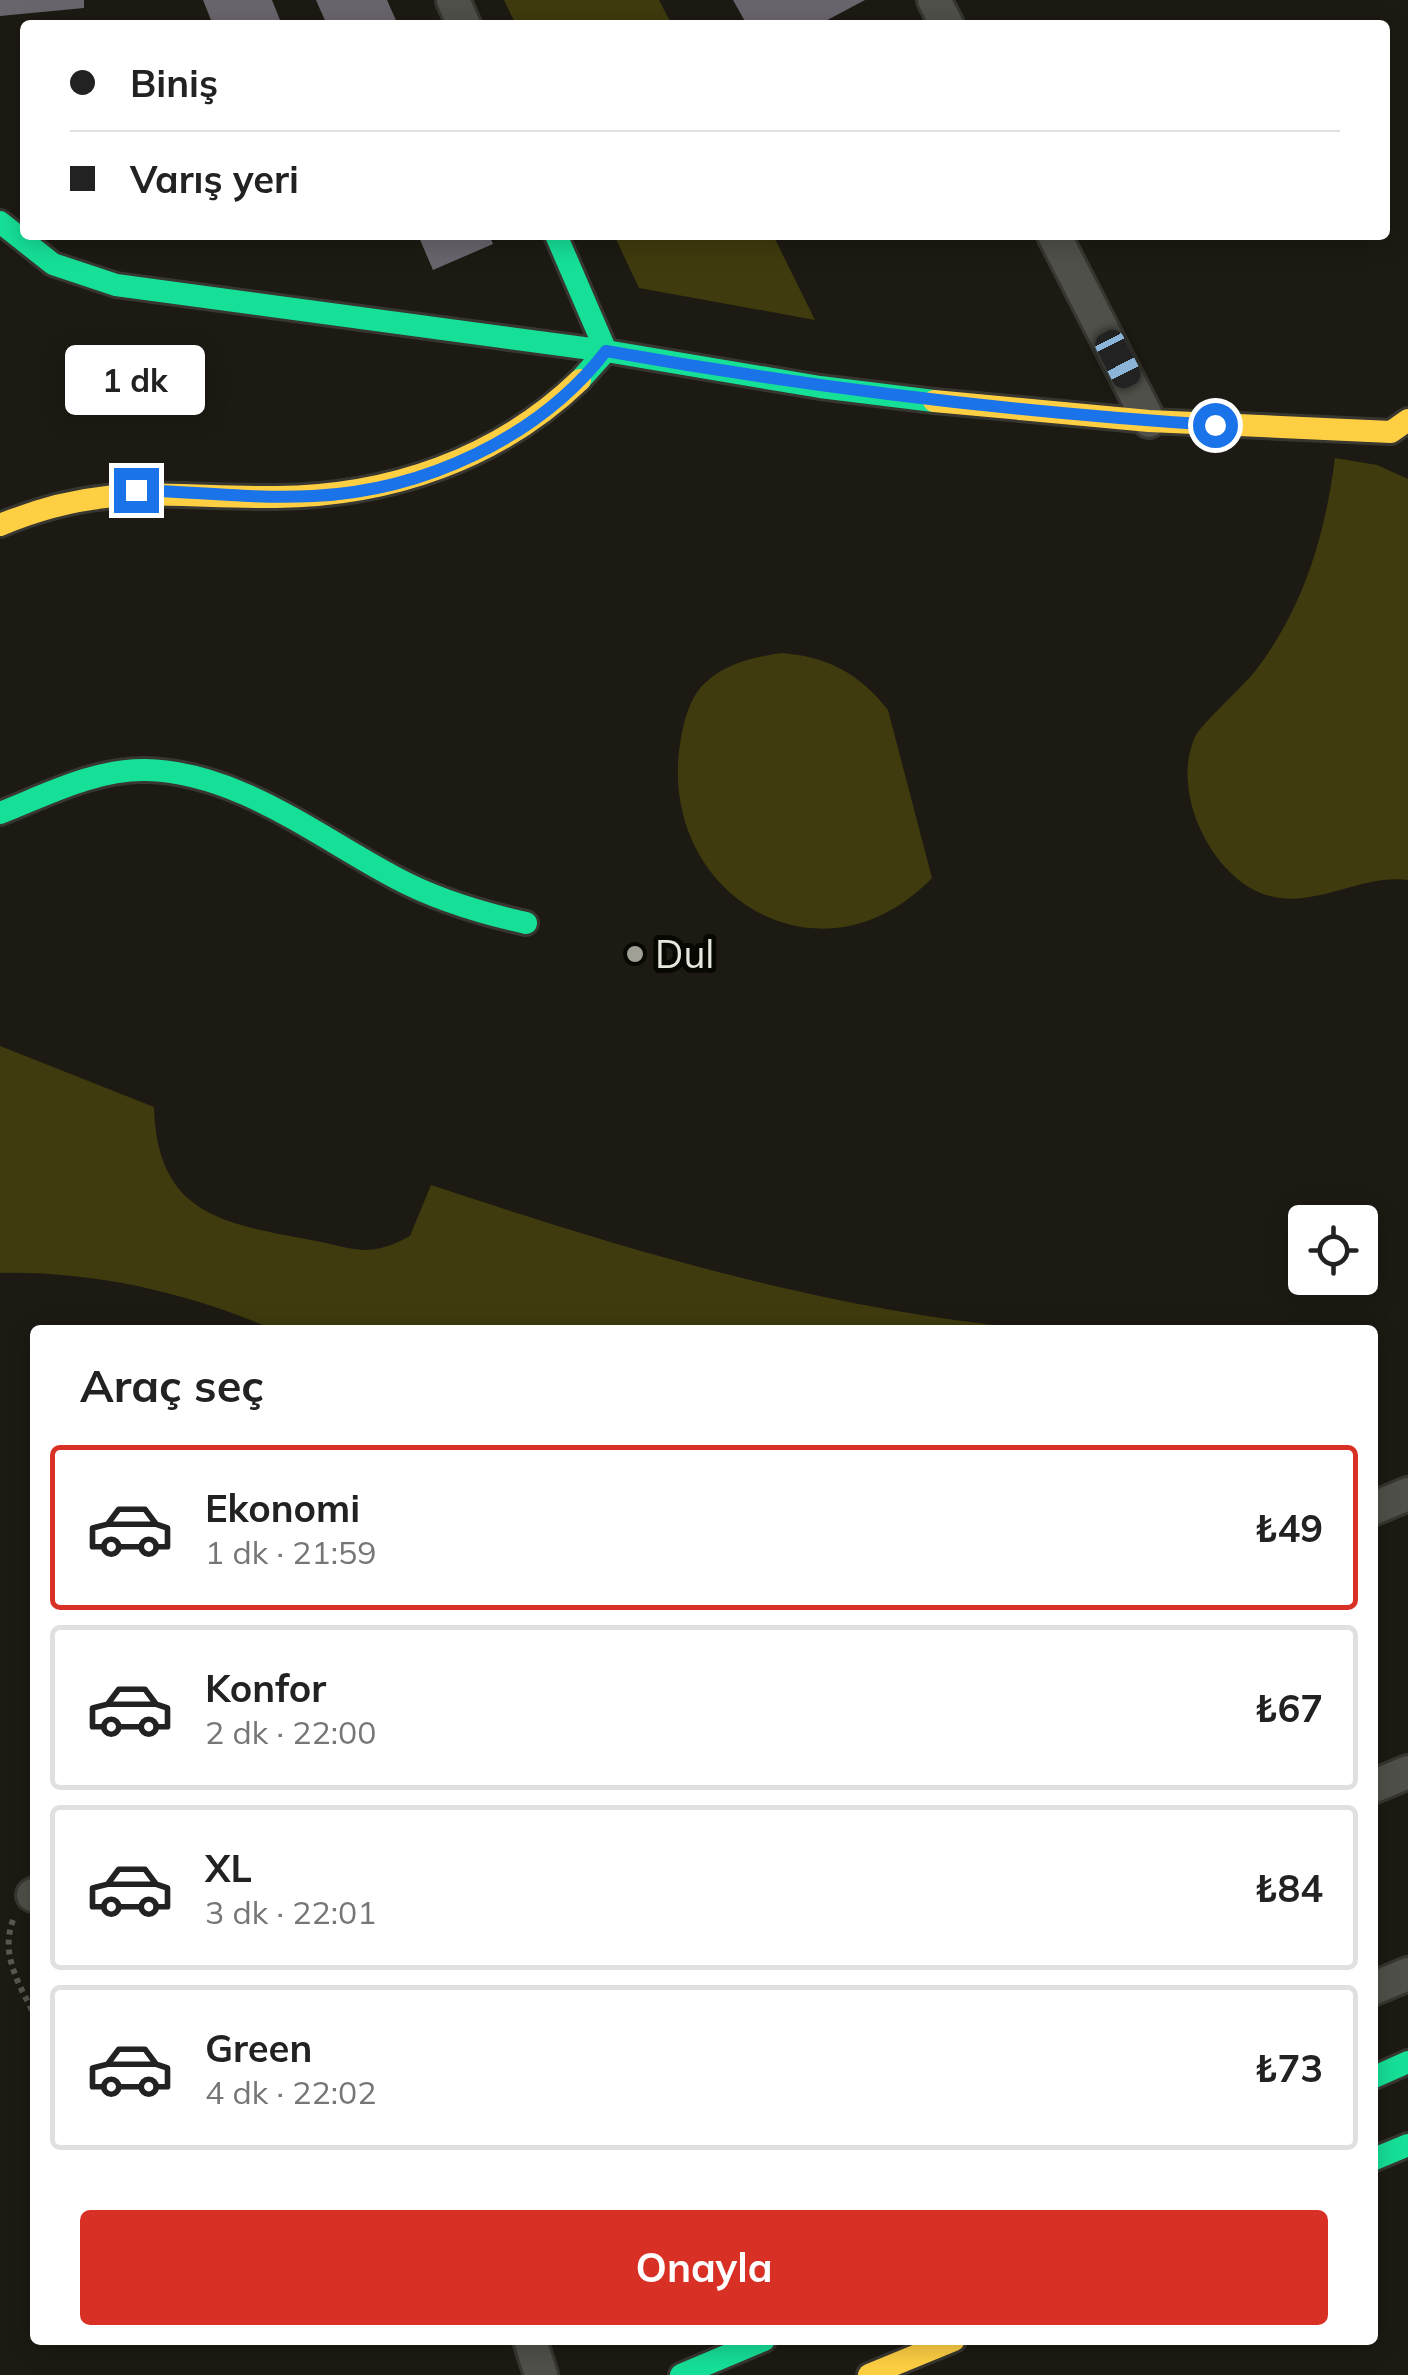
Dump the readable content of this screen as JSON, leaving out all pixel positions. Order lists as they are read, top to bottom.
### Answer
{
  "places": ["Dul"],
  "page": {
    "banner": ["Biniş", "Varış yeri"],
    "bubble": "1 dk",
    "heading": "Araç seç",
    "list": [
      {
        "name": "Ekonomi",
        "note": "1 dk · 21:59",
        "value": "₺49"
      },
      {
        "name": "Konfor",
        "note": "2 dk · 22:00",
        "value": "₺67"
      },
      {
        "name": "XL",
        "note": "3 dk · 22:01",
        "value": "₺84"
      },
      {
        "name": "Green",
        "note": "4 dk · 22:02",
        "value": "₺73"
      }
    ],
    "buttons": "Onayla"
  }
}
